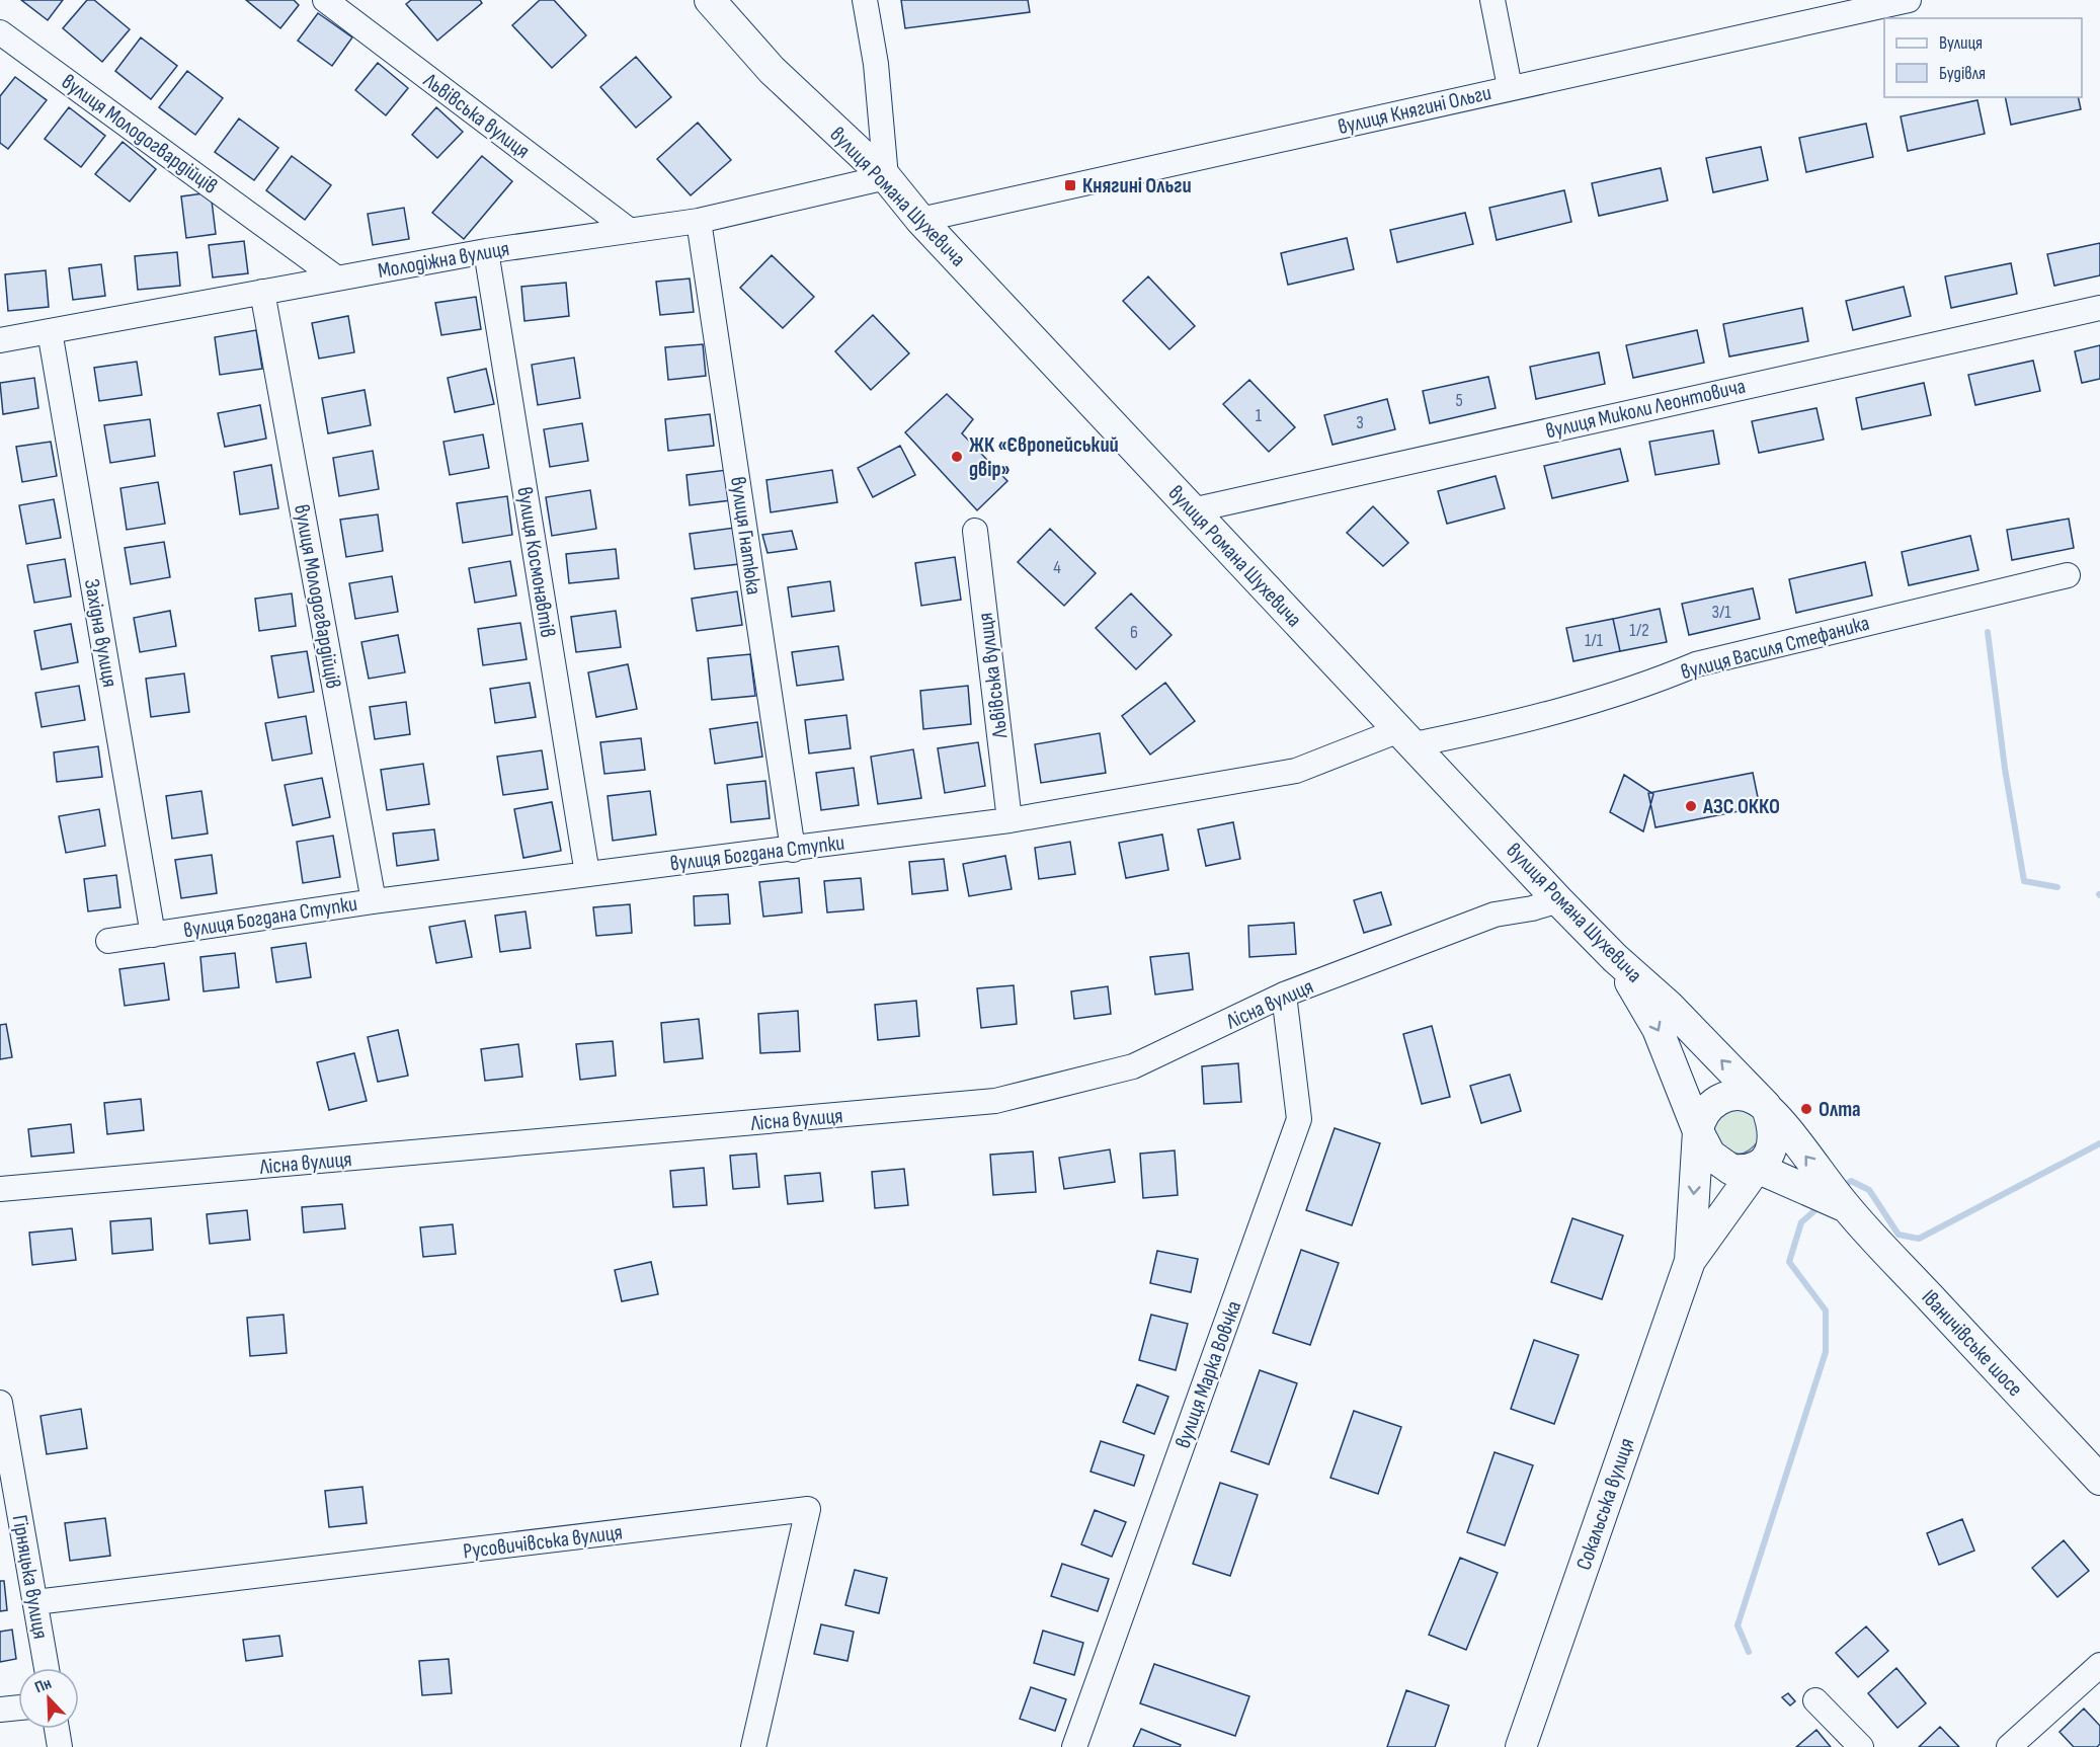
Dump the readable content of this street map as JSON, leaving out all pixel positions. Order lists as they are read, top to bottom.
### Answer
{
  "streets": {
    "main road": ["вулиця Романа Шухевича", "Іваничівське шосе", "Сокальська вулиця"],
    "street": [
      "вулиця Княгині Ольги",
      "Львівська вулиця",
      "вулиця Молодогвардійців",
      "Молодіжна вулиця",
      "вулиця Миколи Леонтовича",
      "вулиця Гнатюка",
      "вулиця Космонавтів",
      "Західна вулиця",
      "вулиця Василя Стефаника",
      "вулиця Богдана Ступки",
      "Лісна вулиця",
      "вулиця Марка Вовчка",
      "Русовичівська вулиця",
      "Гірняцька вулиця"
    ]
  },
  "crossings": [
    ["вулиця Княгині Ольги", "вулиця Романа Шухевича"],
    ["Львівська вулиця", "Молодіжна вулиця"],
    ["Львівська вулиця", "вулиця Богдана Ступки"],
    ["вулиця Молодогвардійців", "Молодіжна вулиця"],
    ["вулиця Молодогвардійців", "вулиця Богдана Ступки"],
    ["вулиця Романа Шухевича", "Молодіжна вулиця"],
    ["вулиця Романа Шухевича", "вулиця Миколи Леонтовича"],
    ["вулиця Романа Шухевича", "вулиця Василя Стефаника"],
    ["вулиця Романа Шухевича", "вулиця Богдана Ступки"],
    ["вулиця Романа Шухевича", "Лісна вулиця"],
    ["вулиця Романа Шухевича", "Іваничівське шосе"],
    ["Молодіжна вулиця", "вулиця Гнатюка"],
    ["Молодіжна вулиця", "вулиця Космонавтів"],
    ["Молодіжна вулиця", "Західна вулиця"],
    ["вулиця Гнатюка", "вулиця Богдана Ступки"],
    ["вулиця Космонавтів", "вулиця Богдана Ступки"],
    ["Західна вулиця", "вулиця Богдана Ступки"],
    ["вулиця Василя Стефаника", "вулиця Богдана Ступки"],
    ["Лісна вулиця", "вулиця Марка Вовчка"],
    ["Русовичівська вулиця", "Гірняцька вулиця"]
  ],
  "places": {
    "transit": ["Княгині Ольги"],
    "other": ["ЖК «Європейський двір»", "АЗС ОККО", "Олта"]
  },
  "house_numbers": [
    "5",
    "1",
    "3",
    "4",
    "3/1",
    "1/2",
    "6",
    "1/1"
  ],
  "legend": ["Вулиця", "Будівля"],
  "north": "top left"
}
